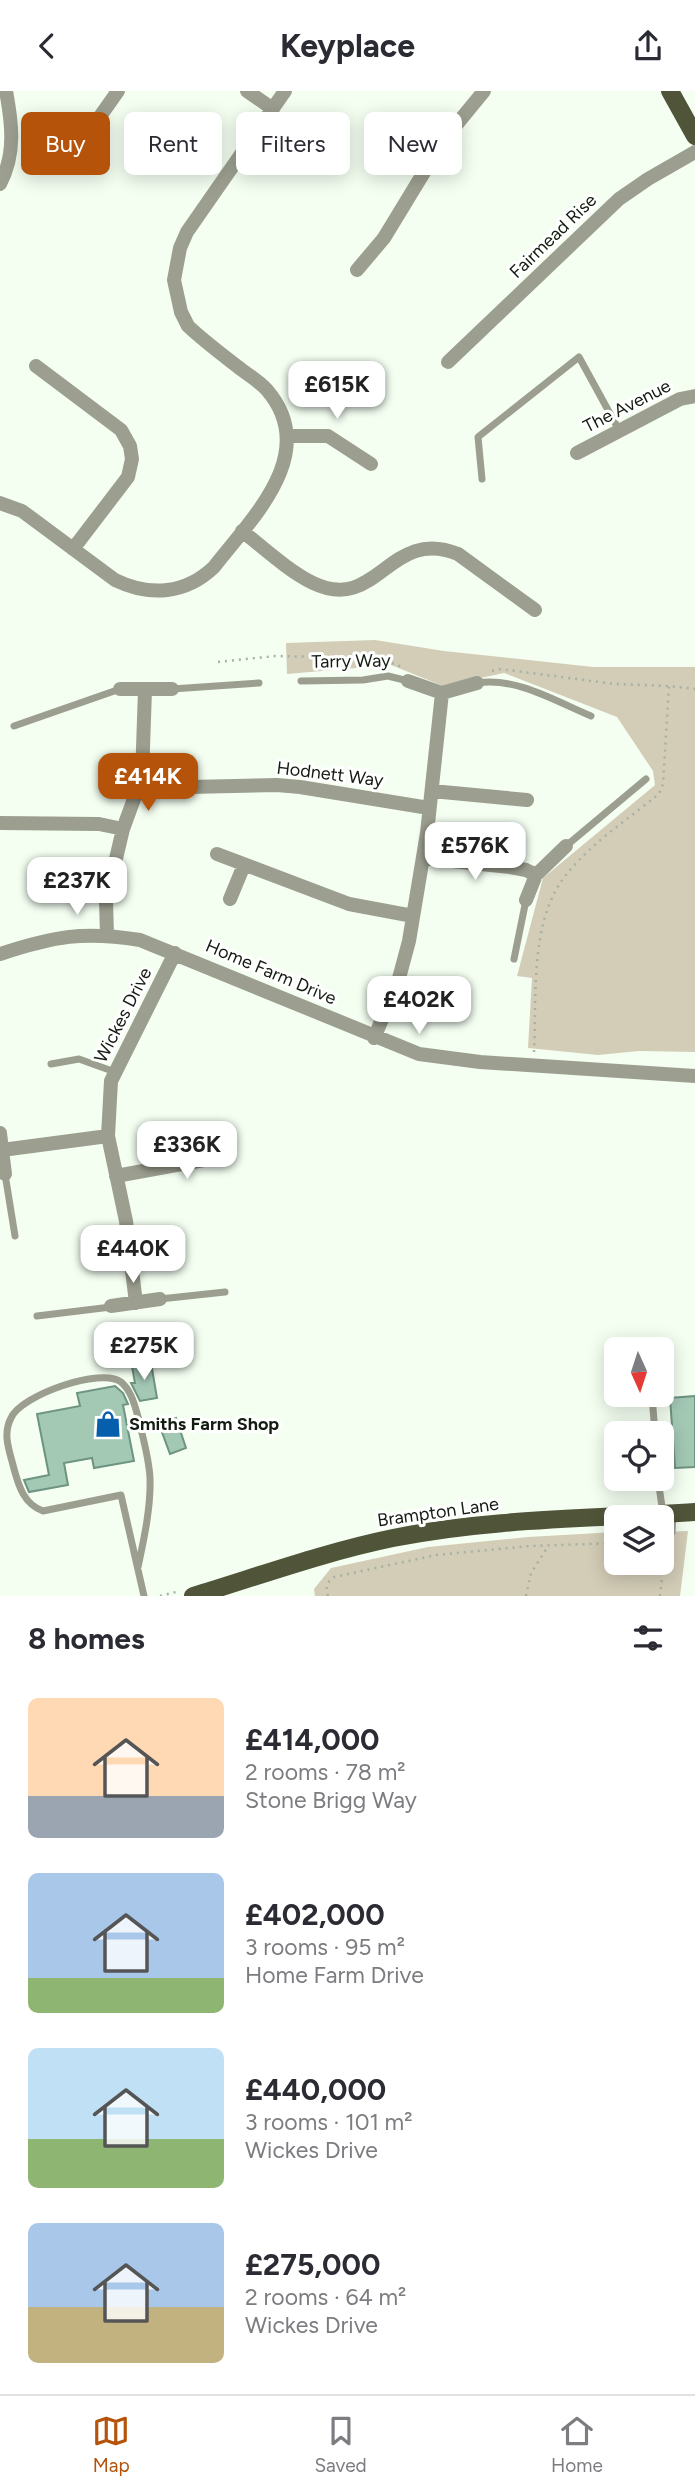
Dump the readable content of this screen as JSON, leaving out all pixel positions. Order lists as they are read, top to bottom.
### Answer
{
  "streets": {
    "main road": ["Brampton Lane"],
    "street": [
      "Fairmead Rise",
      "The Avenue",
      "Tarry Way",
      "Hodnett Way",
      "Home Farm Drive",
      "Wickes Drive"
    ]
  },
  "crossings": [
    ["Home Farm Drive", "Wickes Drive"]
  ],
  "places": {
    "shop": ["Smiths Farm Shop"]
  },
  "north": "bottom",
  "page": {
    "header": "Keyplace",
    "chip": [
      "Buy",
      "Rent",
      "Filters",
      "New"
    ],
    "price": [
      "£615K",
      "£414K",
      "£576K",
      "£237K",
      "£402K",
      "£336K",
      "£440K",
      "£275K"
    ],
    "heading": "8 homes",
    "list": [
      {
        "name": "£414,000",
        "note": "2 rooms · 78 m² · Stone Brigg Way"
      },
      {
        "name": "£402,000",
        "note": "3 rooms · 95 m² · Home Farm Drive"
      },
      {
        "name": "£440,000",
        "note": "3 rooms · 101 m² · Wickes Drive"
      },
      {
        "name": "£275,000",
        "note": "2 rooms · 64 m² · Wickes Drive"
      }
    ],
    "tabs": ["Map", "Saved", "Home"]
  }
}
